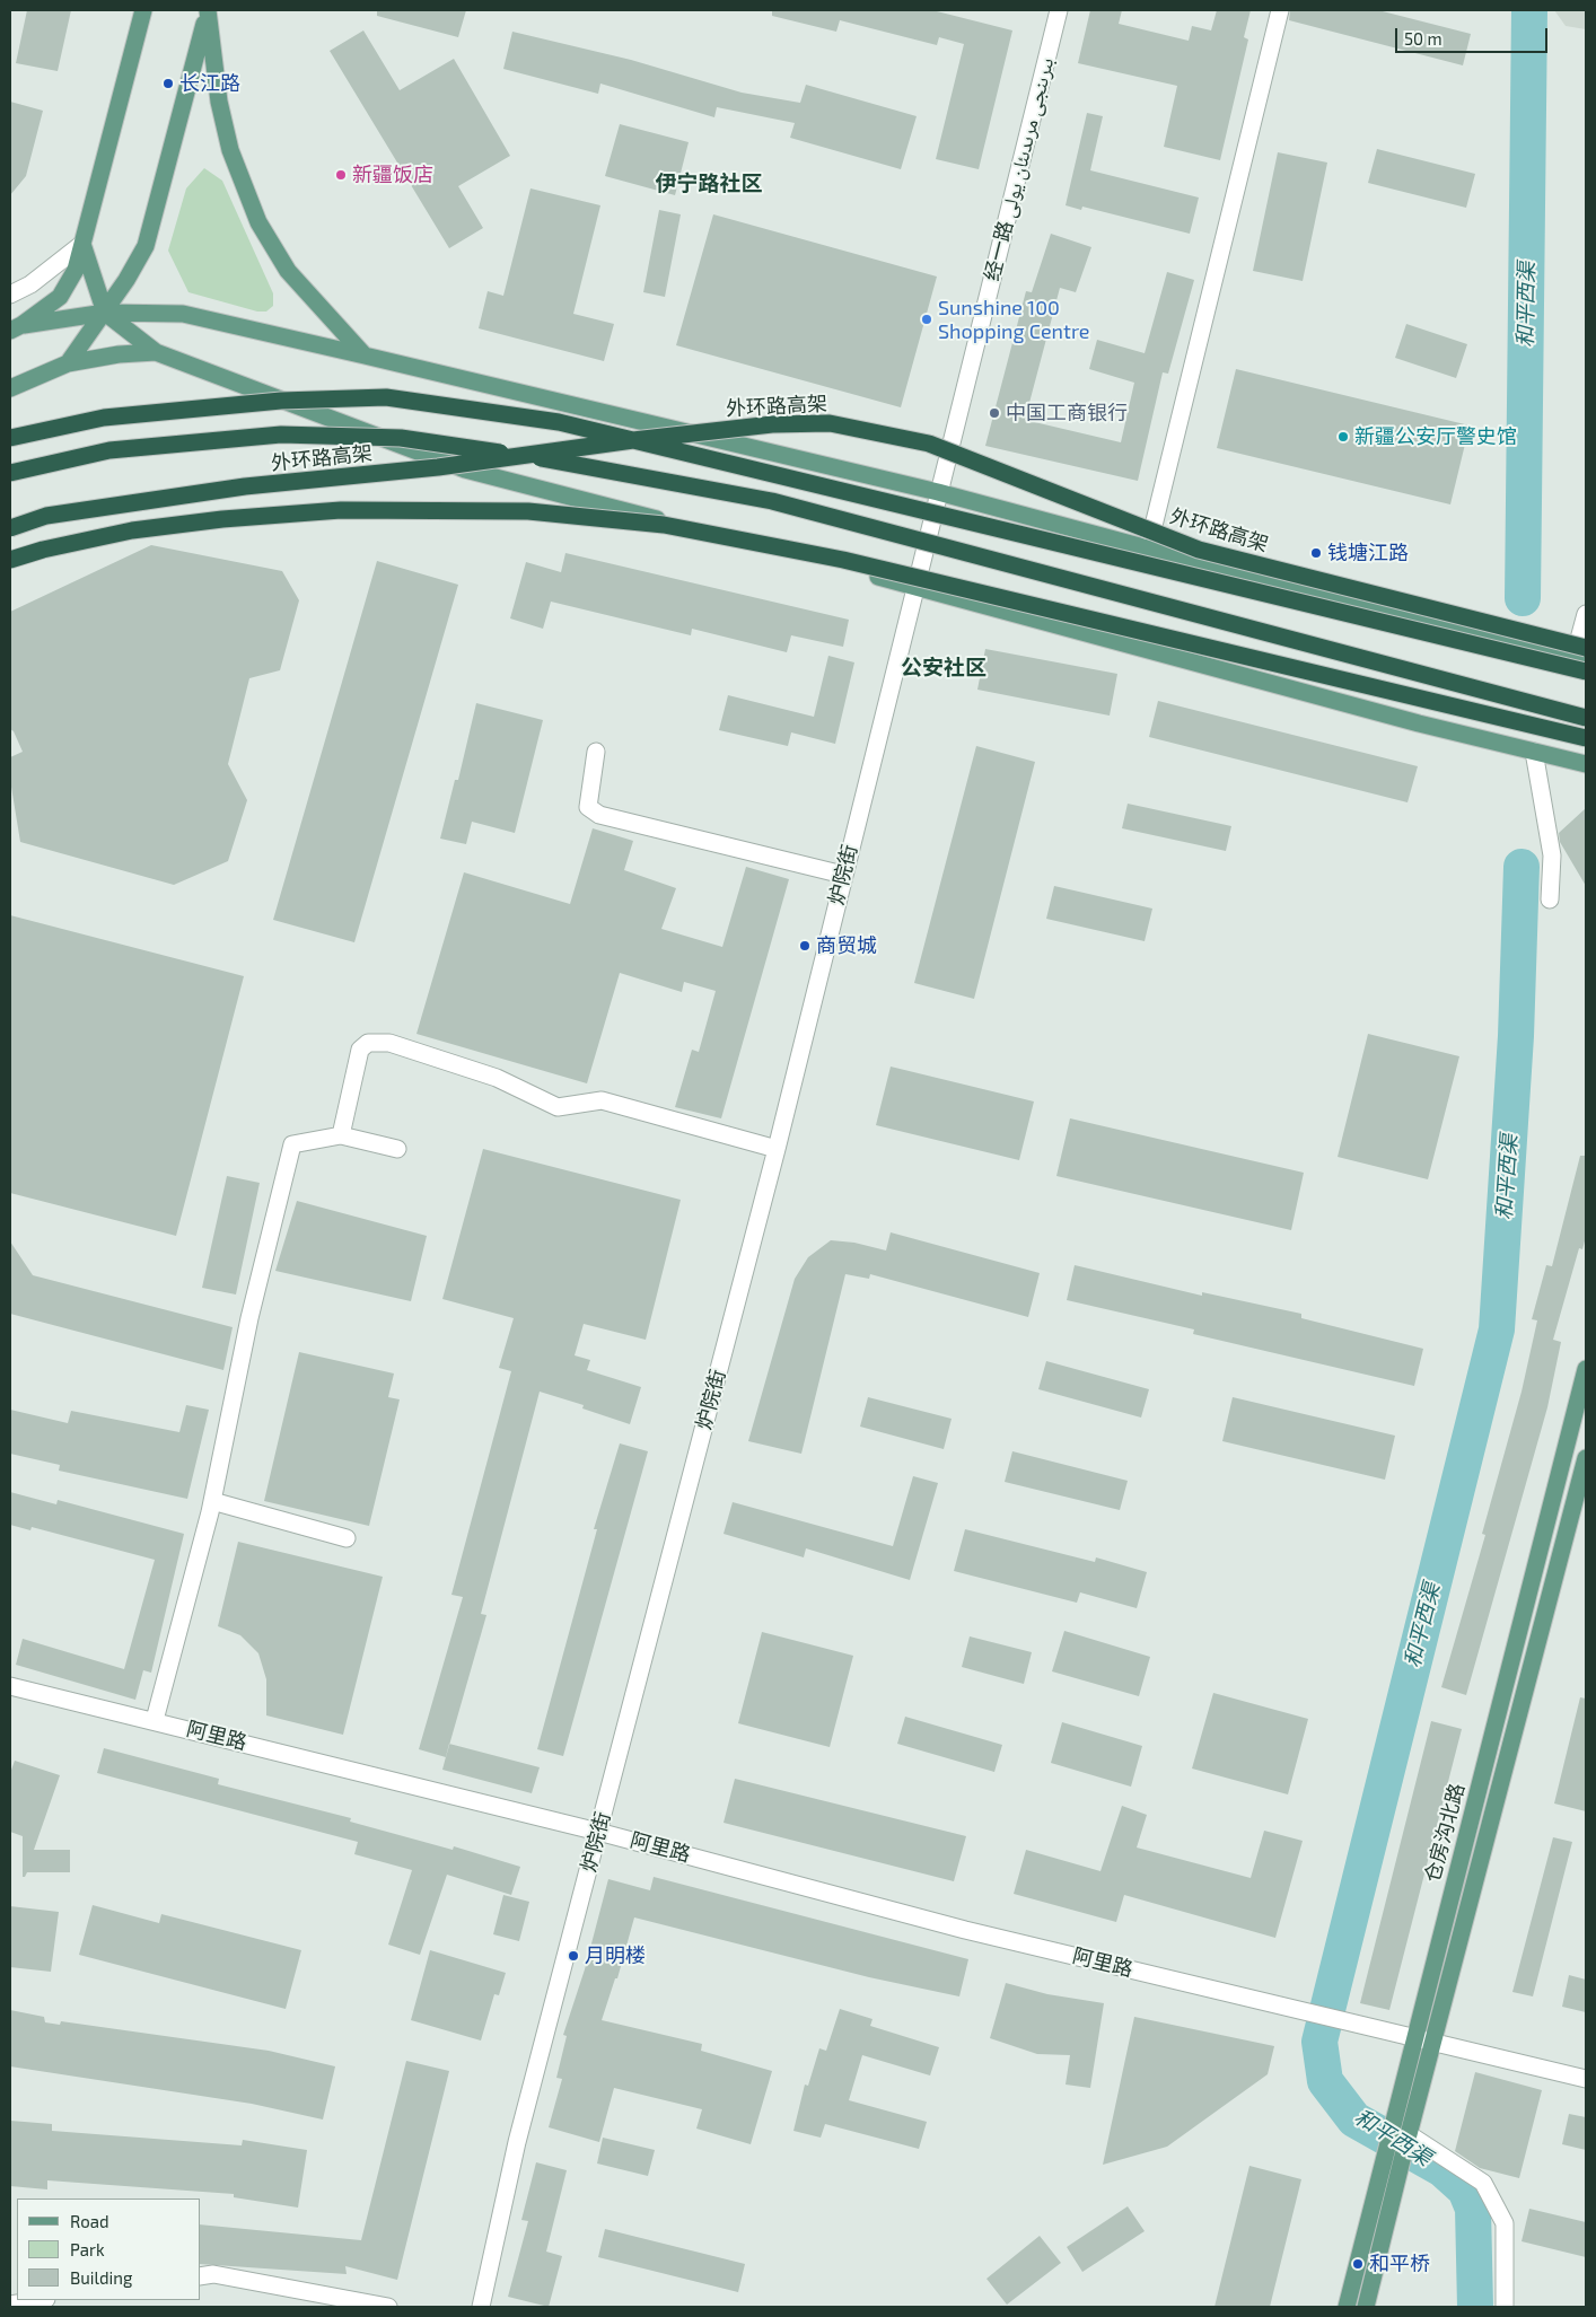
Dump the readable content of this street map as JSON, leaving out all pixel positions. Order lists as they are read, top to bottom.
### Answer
{
  "streets": {
    "highway": ["外环路高架"],
    "main road": ["仓房沟北路"],
    "street": ["经一路 بىرىنجى مرىدىئان يولى", "炉院街", "阿里路"]
  },
  "crossings": [
    ["经一路 بىرىنجى مرىدىئان يولى", "炉院街"],
    ["炉院街", "阿里路"],
    ["阿里路", "仓房沟北路"]
  ],
  "districts": ["伊宁路社区", "公安社区"],
  "water": ["和平西渠"],
  "places": [
    "长江路",
    "新疆饭店",
    "Sunshine 100 Shopping Centre",
    "中国工商银行",
    "新疆公安厅警史馆",
    "钱塘江路",
    "商贸城",
    "月明楼",
    "和平桥"
  ],
  "legend": ["Road", "Park", "Building"],
  "scale_bar": "50 m"
}
